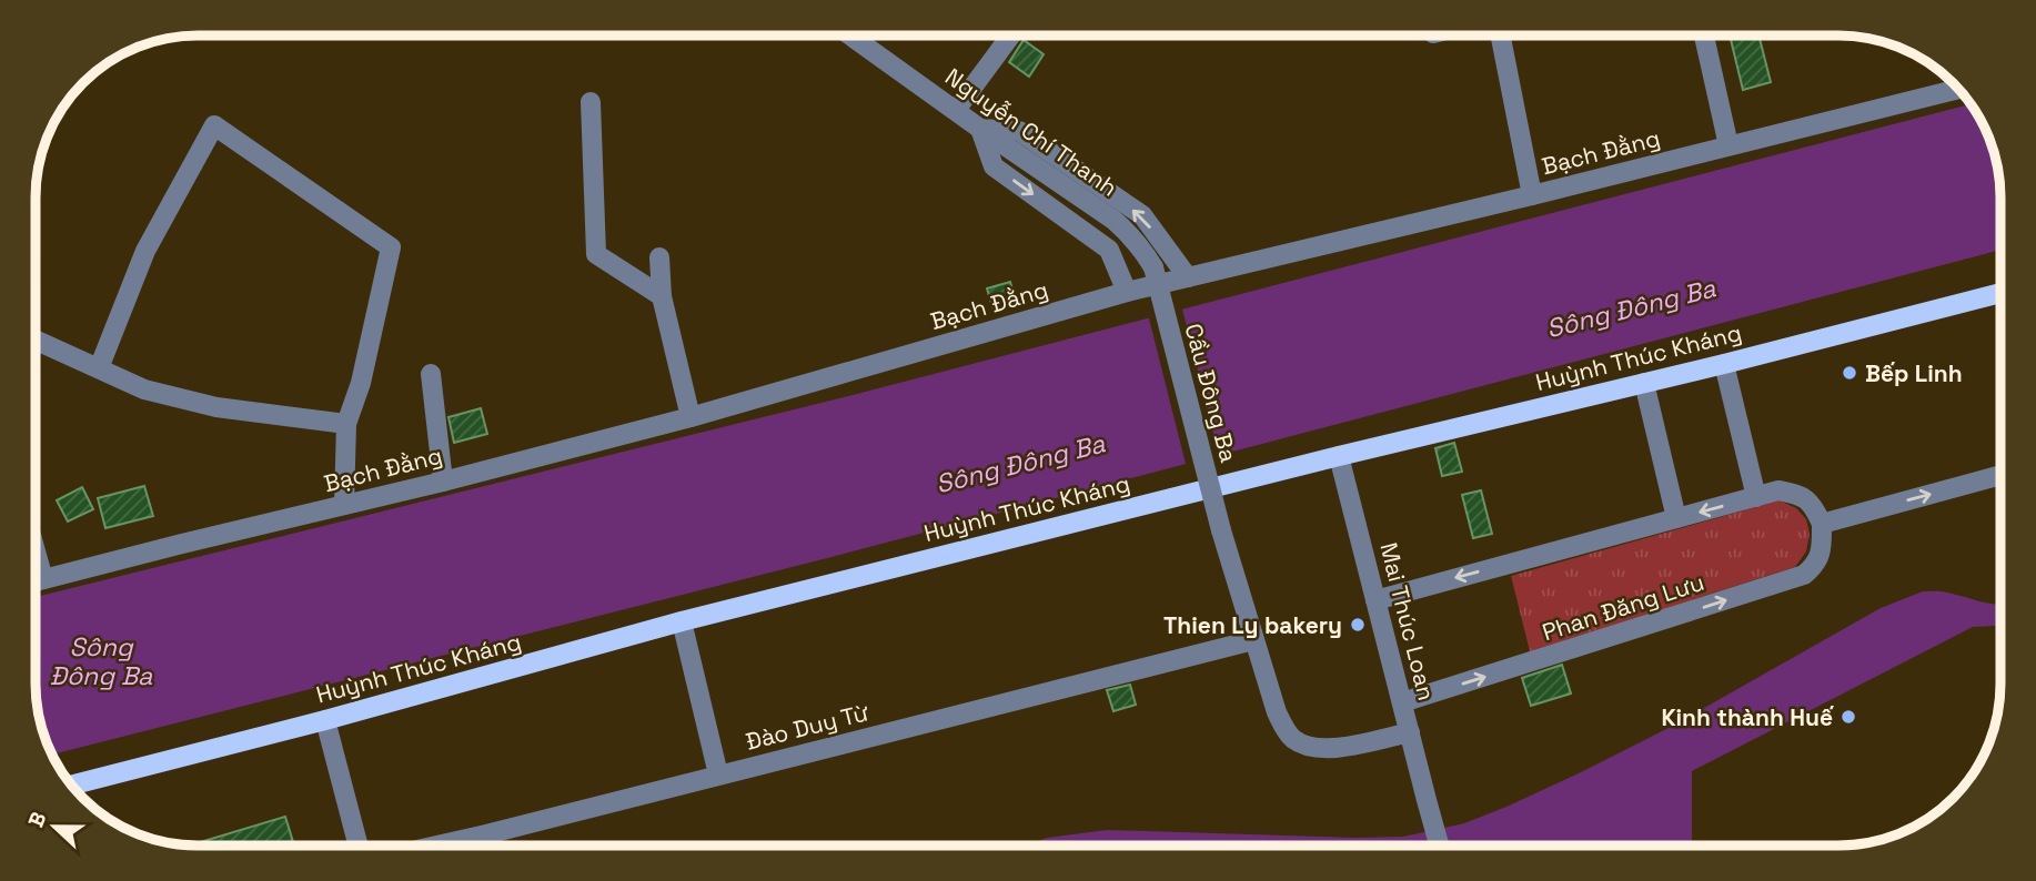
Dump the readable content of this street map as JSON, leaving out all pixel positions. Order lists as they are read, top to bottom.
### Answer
{
  "streets": {
    "main road": ["Huỳnh Thúc Kháng"],
    "street": [
      "Nguyễn Chí Thanh",
      "Bạch Đằng",
      "Cầu Đông Ba",
      "Phan Đăng Lưu",
      "Mai Thúc Loan",
      "Đào Duy Từ"
    ]
  },
  "crossings": [
    ["Nguyễn Chí Thanh", "Cầu Đông Ba"],
    ["Huỳnh Thúc Kháng", "Mai Thúc Loan"],
    ["Cầu Đông Ba", "Đào Duy Từ"],
    ["Phan Đăng Lưu", "Mai Thúc Loan"]
  ],
  "water": ["Sông Đông Ba"],
  "places": ["Bếp Linh", "Thien Ly bakery", "Kinh thành Huế"],
  "north": "left"
}
